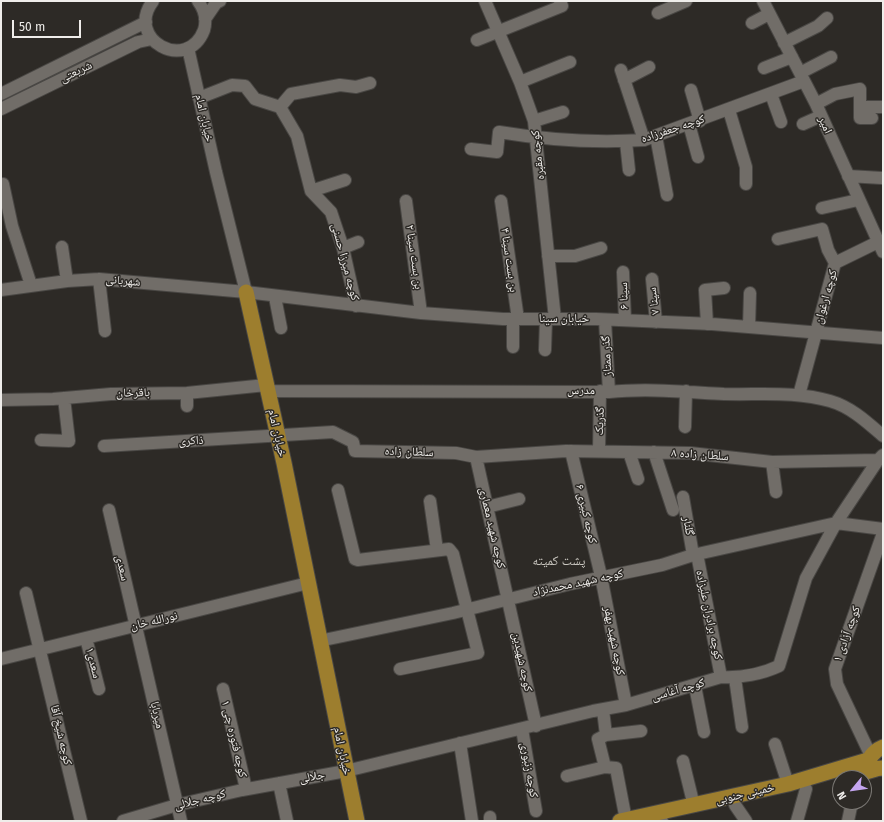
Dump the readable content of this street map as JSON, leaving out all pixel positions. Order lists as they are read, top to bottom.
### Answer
{
  "streets": {
    "main road": ["خیابان امام", "خمینی جنوبی"],
    "street": [
      "شریعتی",
      "امیر",
      "کوچه جعفرزاده",
      "کوچه مقبره",
      "بن بست سینا ۲",
      "بن بست سینا ۴",
      "کوچه میرزا حسنی",
      "شهربانی",
      "سینا ۶",
      "کوچه ارغوان",
      "سینا ۷",
      "خیابان سینا",
      "گذر ممتاز",
      "مدرس",
      "باقرخان",
      "گذریک",
      "ذاکری",
      "سلطان زاده",
      "سلطان زاده ۸",
      "کوچه کبیری ۶",
      "گلنار",
      "کوچه شهید معماری",
      "سعدی",
      "کوچه شهید محمدنژاد",
      "کوچه برادران علیزاده",
      "نورالله خان",
      "کوچه آزادی ۱",
      "کوچه شهید بهفر",
      "کوچه شهیدین",
      "سعدی۱",
      "کوچه آغاسی",
      "میربابا",
      "کوچه شیخ آقا",
      "کوچه فتوره چی ۱",
      "کوچه زنبوری",
      "جلالی",
      "کوچه جلالی"
    ]
  },
  "crossings": [
    ["خیابان امام", "شهربانی"],
    ["خیابان امام", "خیابان سینا"],
    ["خیابان امام", "مدرس"],
    ["خیابان امام", "باقرخان"],
    ["خیابان امام", "ذاکری"],
    ["خیابان امام", "کوچه شهید محمدنژاد"],
    ["خیابان امام", "نورالله خان"],
    ["خیابان امام", "کوچه آغاسی"],
    ["خیابان امام", "جلالی"],
    ["امیر", "کوچه جعفرزاده"],
    ["کوچه جعفرزاده", "کوچه مقبره"],
    ["کوچه مقبره", "خیابان سینا"],
    ["بن بست سینا ۲", "خیابان سینا"],
    ["بن بست سینا ۴", "خیابان سینا"],
    ["کوچه میرزا حسنی", "خیابان سینا"],
    ["شهربانی", "خیابان سینا"],
    ["سینا ۶", "خیابان سینا"],
    ["کوچه ارغوان", "خیابان سینا"],
    ["کوچه ارغوان", "مدرس"],
    ["سینا ۷", "خیابان سینا"],
    ["خیابان سینا", "گذر ممتاز"],
    ["گذر ممتاز", "مدرس"],
    ["گذر ممتاز", "گذریک"],
    ["مدرس", "باقرخان"],
    ["مدرس", "گذریک"],
    ["گذریک", "سلطان زاده ۸"],
    ["ذاکری", "سلطان زاده"],
    ["سلطان زاده", "سلطان زاده ۸"],
    ["سلطان زاده", "کوچه شهید معماری"],
    ["سلطان زاده ۸", "کوچه کبیری ۶"],
    ["سلطان زاده ۸", "کوچه آغاسی"],
    ["کوچه کبیری ۶", "کوچه شهید محمدنژاد"],
    ["کوچه کبیری ۶", "کوچه شهید بهفر"],
    ["گلنار", "کوچه شهید محمدنژاد"],
    ["گلنار", "کوچه برادران علیزاده"],
    ["کوچه شهید معماری", "کوچه شهید محمدنژاد"],
    ["کوچه شهید معماری", "کوچه شهیدین"],
    ["سعدی", "نورالله خان"],
    ["سعدی", "میربابا"],
    ["کوچه شهید محمدنژاد", "کوچه برادران علیزاده"],
    ["کوچه شهید محمدنژاد", "کوچه شهید بهفر"],
    ["کوچه شهید محمدنژاد", "کوچه شهیدین"],
    ["کوچه شهید محمدنژاد", "کوچه آغاسی"],
    ["کوچه برادران علیزاده", "کوچه آغاسی"],
    ["نورالله خان", "سعدی۱"],
    ["نورالله خان", "میربابا"],
    ["نورالله خان", "کوچه شیخ آقا"],
    ["کوچه آزادی ۱", "خمینی جنوبی"],
    ["کوچه شهید بهفر", "کوچه آغاسی"],
    ["کوچه شهیدین", "کوچه آغاسی"],
    ["کوچه آغاسی", "کوچه زنبوری"],
    ["کوچه آغاسی", "جلالی"],
    ["میربابا", "کوچه جلالی"],
    ["کوچه فتوره چی ۱", "کوچه جلالی"],
    ["جلالی", "کوچه جلالی"]
  ],
  "districts": ["پشت کمیته"],
  "scale_bar": "50 m",
  "north": "bottom left"
}
